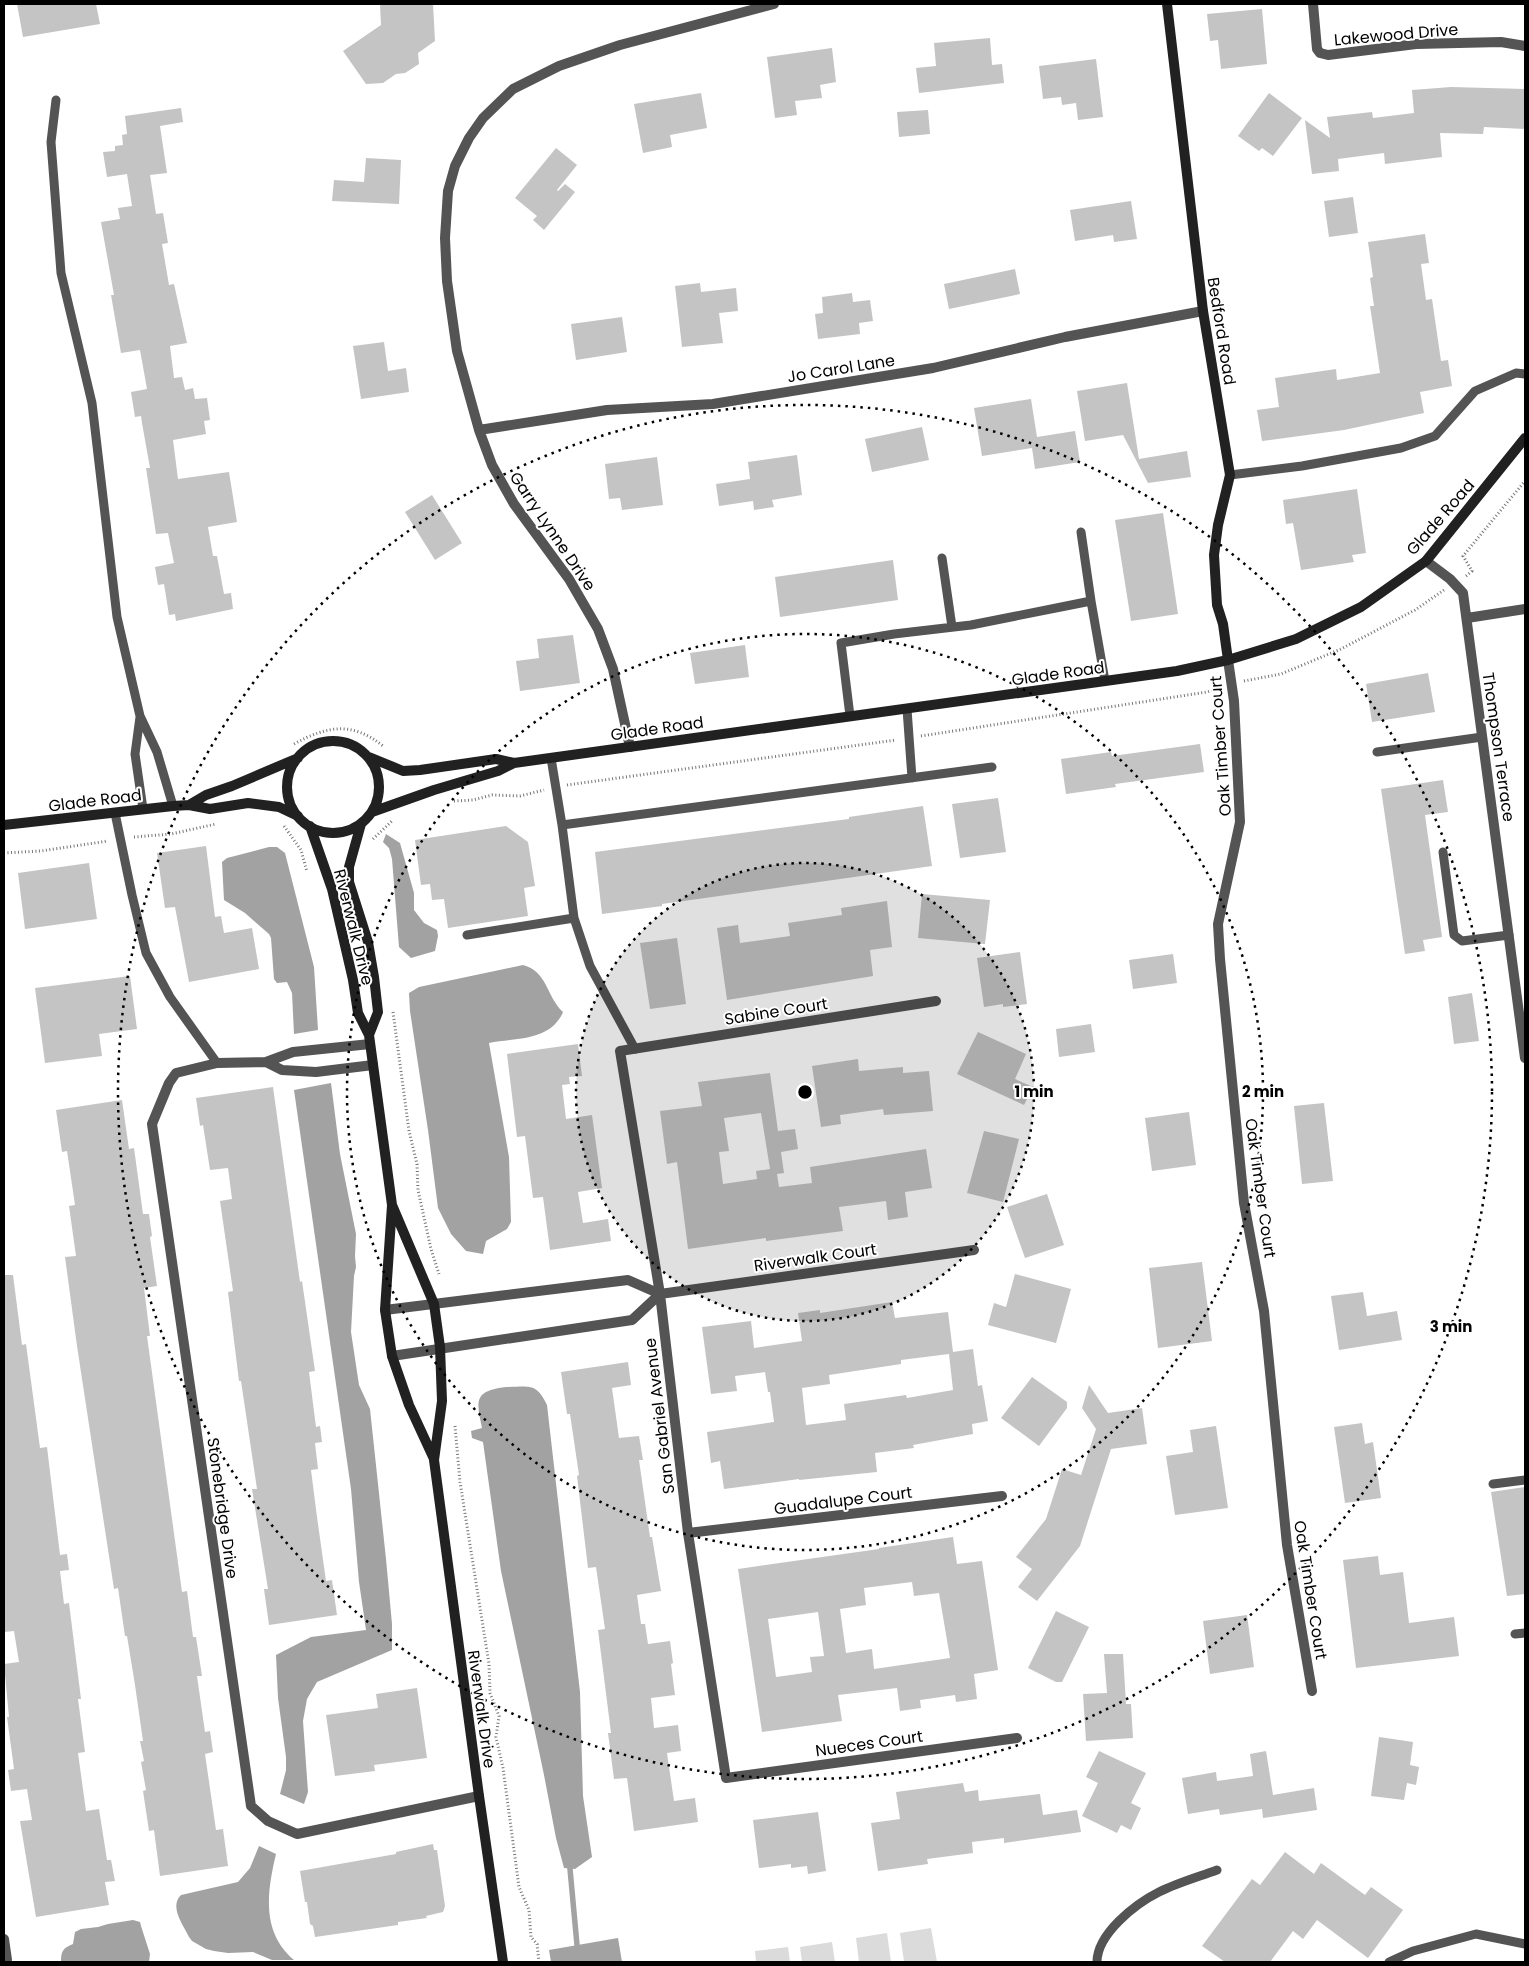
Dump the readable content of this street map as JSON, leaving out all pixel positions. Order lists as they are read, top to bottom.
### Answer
{
  "streets": {
    "street": [
      "Lakewood Drive",
      "Bedford Road",
      "Jo Carol Lane",
      "Glade Road",
      "Garry Lynne Drive",
      "Oak Timber Court",
      "Thompson Terrace",
      "Riverwalk Drive",
      "Sabine Court",
      "Riverwalk Court",
      "San Gabriel Avenue",
      "Guadalupe Court",
      "Stonebridge Drive",
      "Nueces Court"
    ]
  },
  "crossings": [
    ["Bedford Road", "Jo Carol Lane"],
    ["Bedford Road", "Glade Road"],
    ["Bedford Road", "Oak Timber Court"],
    ["Jo Carol Lane", "Garry Lynne Drive"],
    ["Glade Road", "Garry Lynne Drive"],
    ["Glade Road", "Oak Timber Court"],
    ["Glade Road", "Thompson Terrace"],
    ["Glade Road", "Riverwalk Drive"],
    ["Riverwalk Drive", "Stonebridge Drive"],
    ["Sabine Court", "San Gabriel Avenue"],
    ["Riverwalk Court", "San Gabriel Avenue"],
    ["San Gabriel Avenue", "Guadalupe Court"],
    ["San Gabriel Avenue", "Nueces Court"]
  ],
  "rings": ["1 min", "2 min", "3 min"]
}
